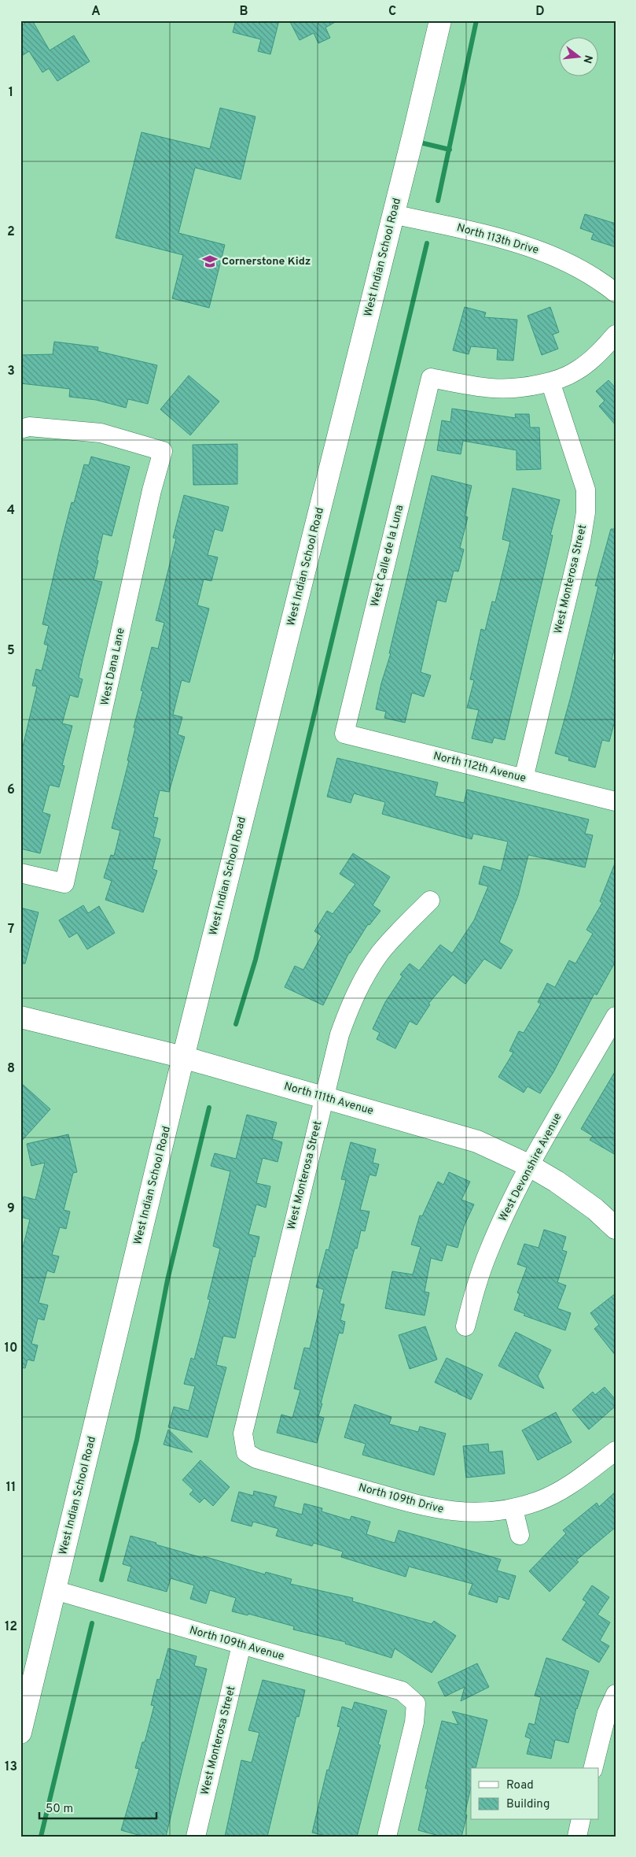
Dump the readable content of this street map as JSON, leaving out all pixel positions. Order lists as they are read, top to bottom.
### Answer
{
  "streets": {
    "main road": ["West Indian School Road", "North 111th Avenue"],
    "street": [
      "North 113th Drive",
      "West Calle de la Luna",
      "West Monterosa Street",
      "West Dana Lane",
      "North 112th Avenue",
      "West Devonshire Avenue",
      "North 109th Drive",
      "North 109th Avenue"
    ]
  },
  "crossings": [
    ["North 113th Drive", "West Indian School Road"],
    ["West Indian School Road", "North 111th Avenue"],
    ["West Indian School Road", "North 109th Avenue"],
    ["West Calle de la Luna", "West Monterosa Street"],
    ["West Calle de la Luna", "North 112th Avenue"],
    ["West Monterosa Street", "North 112th Avenue"],
    ["West Monterosa Street", "North 111th Avenue"],
    ["West Monterosa Street", "North 109th Drive"],
    ["West Monterosa Street", "North 109th Avenue"],
    ["North 111th Avenue", "West Devonshire Avenue"]
  ],
  "places": {
    "school or university": ["Cornerstone Kidz"]
  },
  "legend": ["Road", "Building"],
  "scale_bar": "50 m",
  "north": "right",
  "grid": {
    "columns": [
      "A",
      "B",
      "C",
      "D"
    ],
    "rows": [
      "1",
      "2",
      "3",
      "4",
      "5",
      "6",
      "7",
      "8",
      "9",
      "10",
      "11",
      "12",
      "13"
    ]
  }
}
